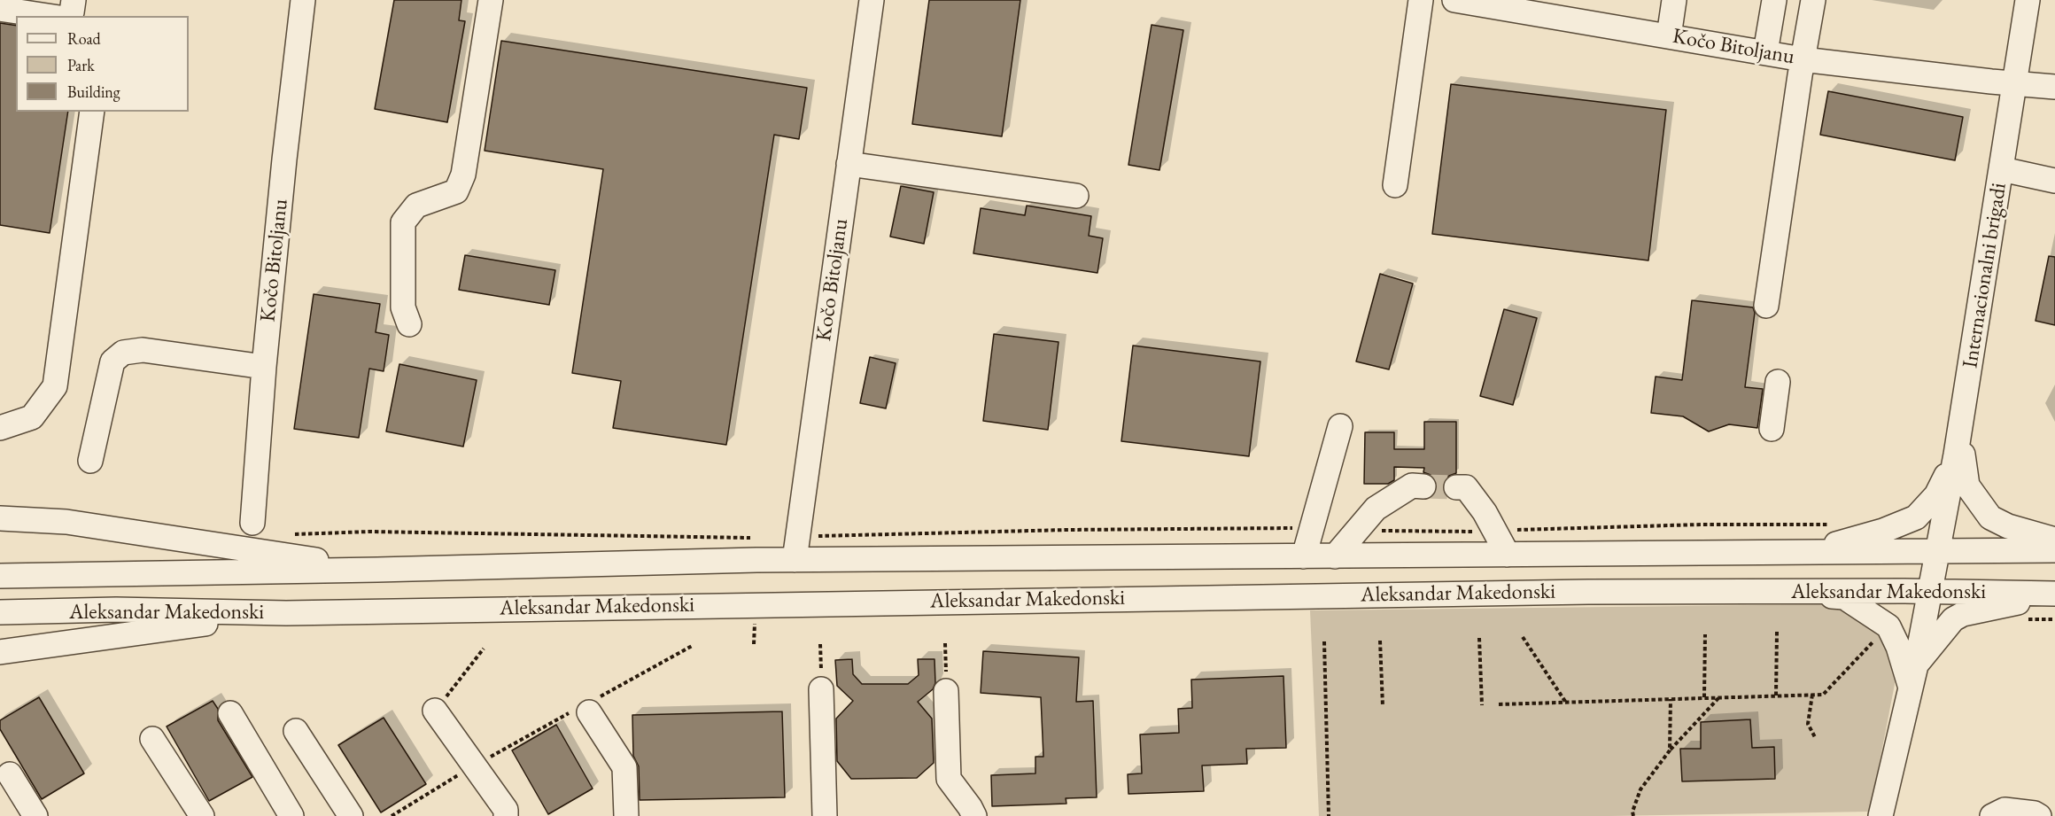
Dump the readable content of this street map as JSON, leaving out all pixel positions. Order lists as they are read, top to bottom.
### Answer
{
  "streets": {
    "street": ["Kočo Bitoljanu", "Internacionalni brigadi", "Aleksandar Makedonski"]
  },
  "crossings": [
    ["Kočo Bitoljanu", "Internacionalni brigadi"],
    ["Kočo Bitoljanu", "Aleksandar Makedonski"],
    ["Internacionalni brigadi", "Aleksandar Makedonski"]
  ],
  "legend": ["Road", "Park", "Building"]
}
